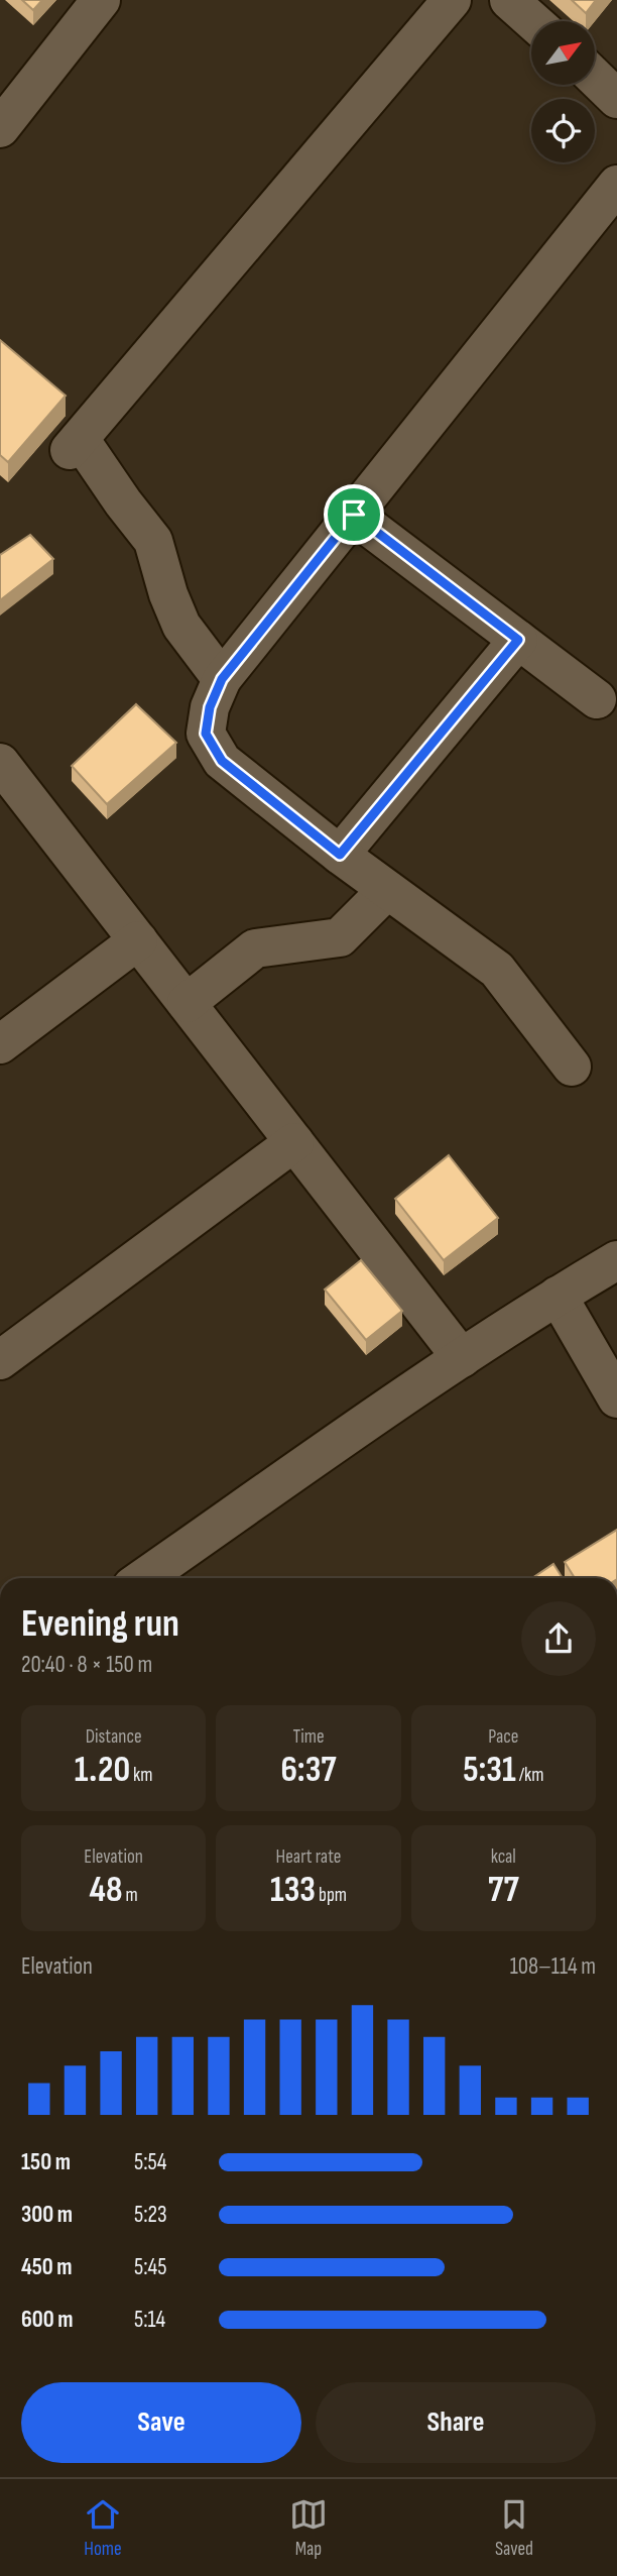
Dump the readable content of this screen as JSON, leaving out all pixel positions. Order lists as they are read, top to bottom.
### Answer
{
  "north": "top right",
  "page": {
    "heading": ["Evening run", "20:40 · 8 × 150 m"],
    "stats": [
      ["Distance", "1.20 km"],
      ["Time", "6:37"],
      ["Pace", "5:31 /km"],
      ["Elevation", "48 m"],
      ["Heart rate", "133 bpm"],
      ["kcal", "77"]
    ],
    "chart": ["Elevation", "108–114 m"],
    "list": [
      {
        "name": "150 m",
        "note": "5:54"
      },
      {
        "name": "300 m",
        "note": "5:23"
      },
      {
        "name": "450 m",
        "note": "5:45"
      },
      {
        "name": "600 m",
        "note": "5:14"
      }
    ],
    "buttons": ["Save", "Share"],
    "tabs": ["Home", "Map", "Saved"]
  }
}
